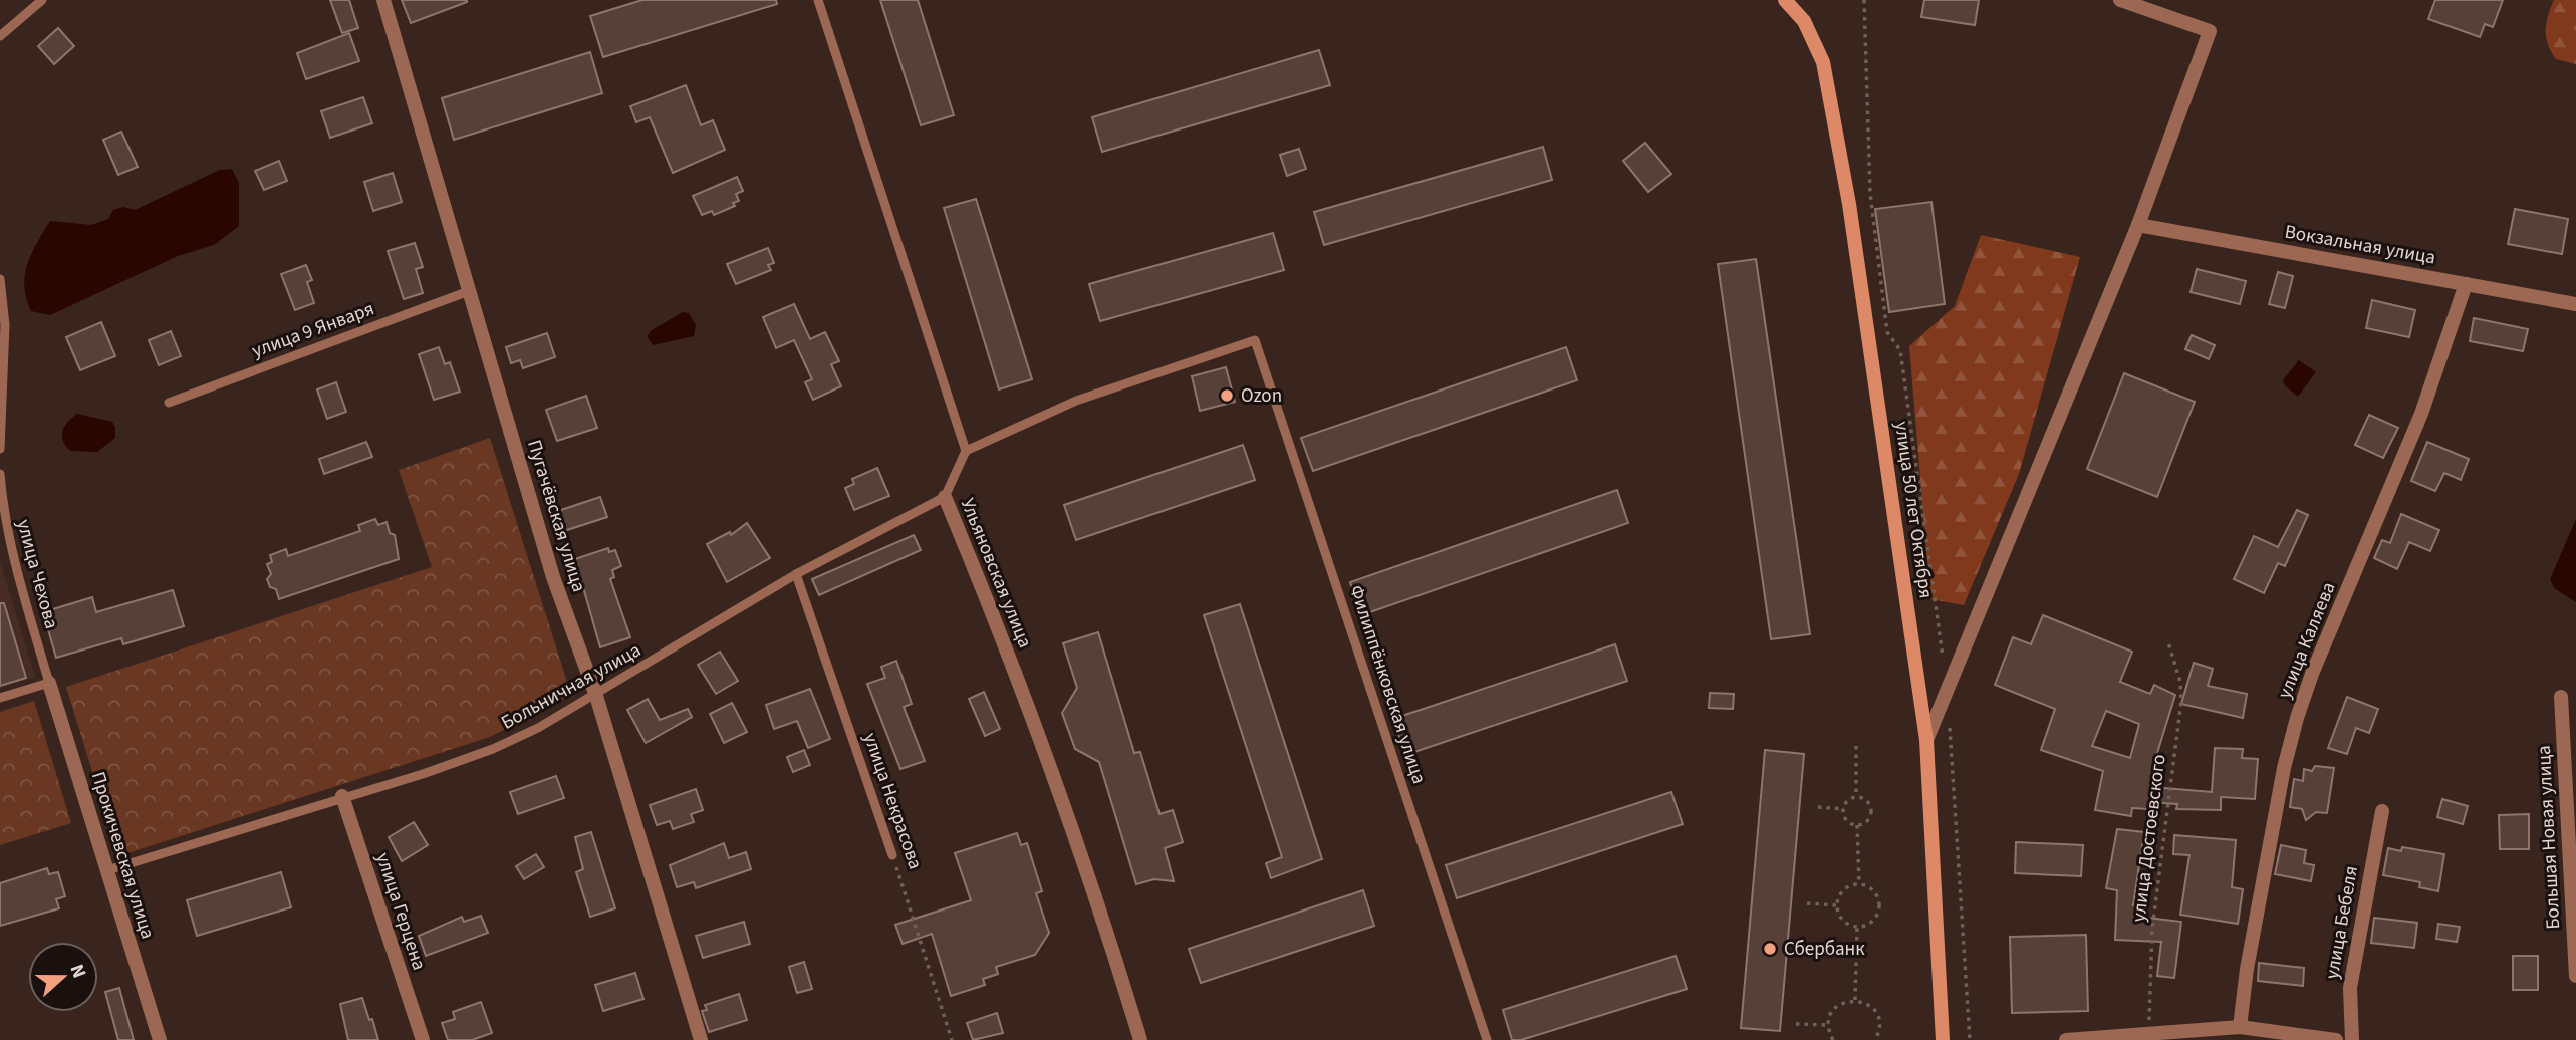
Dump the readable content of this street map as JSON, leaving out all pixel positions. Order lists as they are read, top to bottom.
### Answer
{
  "streets": {
    "main road": ["улица 50 лет Октября"],
    "street": [
      "Вокзальная улица",
      "Пугачёвская улица",
      "Ульяновская улица",
      "улица Каляева",
      "Большая Новая улица",
      "Прокичевская улица",
      "улица Герцена",
      "улица Бебеля"
    ],
    "lane": [
      "улица 9 Января",
      "улица Чехова",
      "Филиппёнковская улица",
      "Больничная улица",
      "улица Некрасова"
    ],
    "path": ["улица Достоевского"]
  },
  "crossings": [
    ["Вокзальная улица", "улица Каляева"],
    ["улица 9 Января", "Пугачёвская улица"],
    ["Пугачёвская улица", "Больничная улица"],
    ["Ульяновская улица", "Филиппёнковская улица"],
    ["Ульяновская улица", "Больничная улица"],
    ["улица Чехова", "Прокичевская улица"],
    ["Больничная улица", "улица Некрасова"],
    ["Больничная улица", "Прокичевская улица"],
    ["Больничная улица", "улица Герцена"]
  ],
  "places": ["Ozon", "Сбербанк"],
  "north": "right"
}
